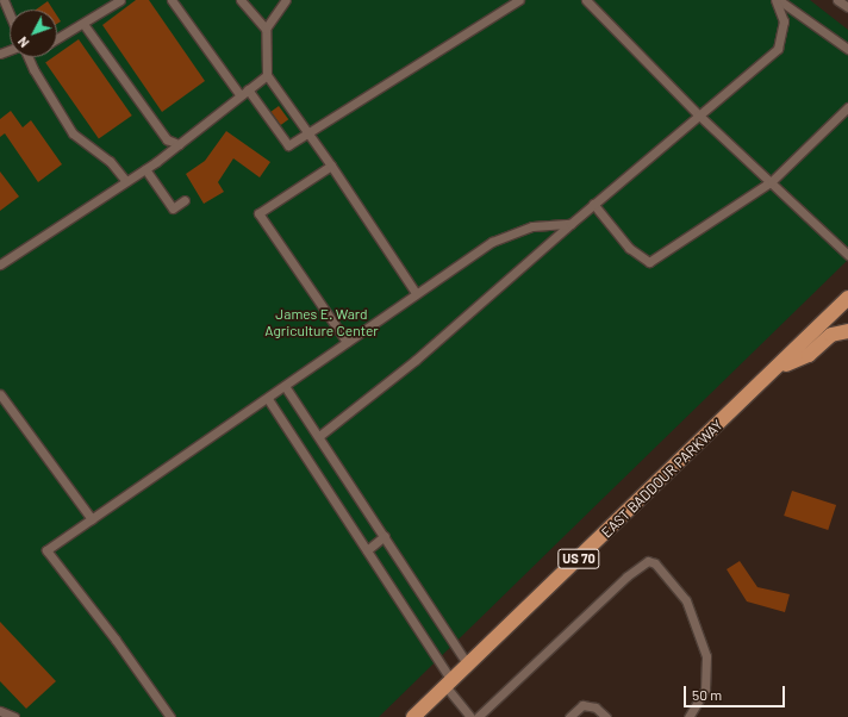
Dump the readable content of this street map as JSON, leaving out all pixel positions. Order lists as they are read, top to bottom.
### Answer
{
  "streets": {
    "main road": ["EAST BADDOUR PARKWAY", "US 70"]
  },
  "parks": ["James E. Ward Agriculture Center"],
  "scale_bar": "50 m",
  "north": "bottom left"
}
